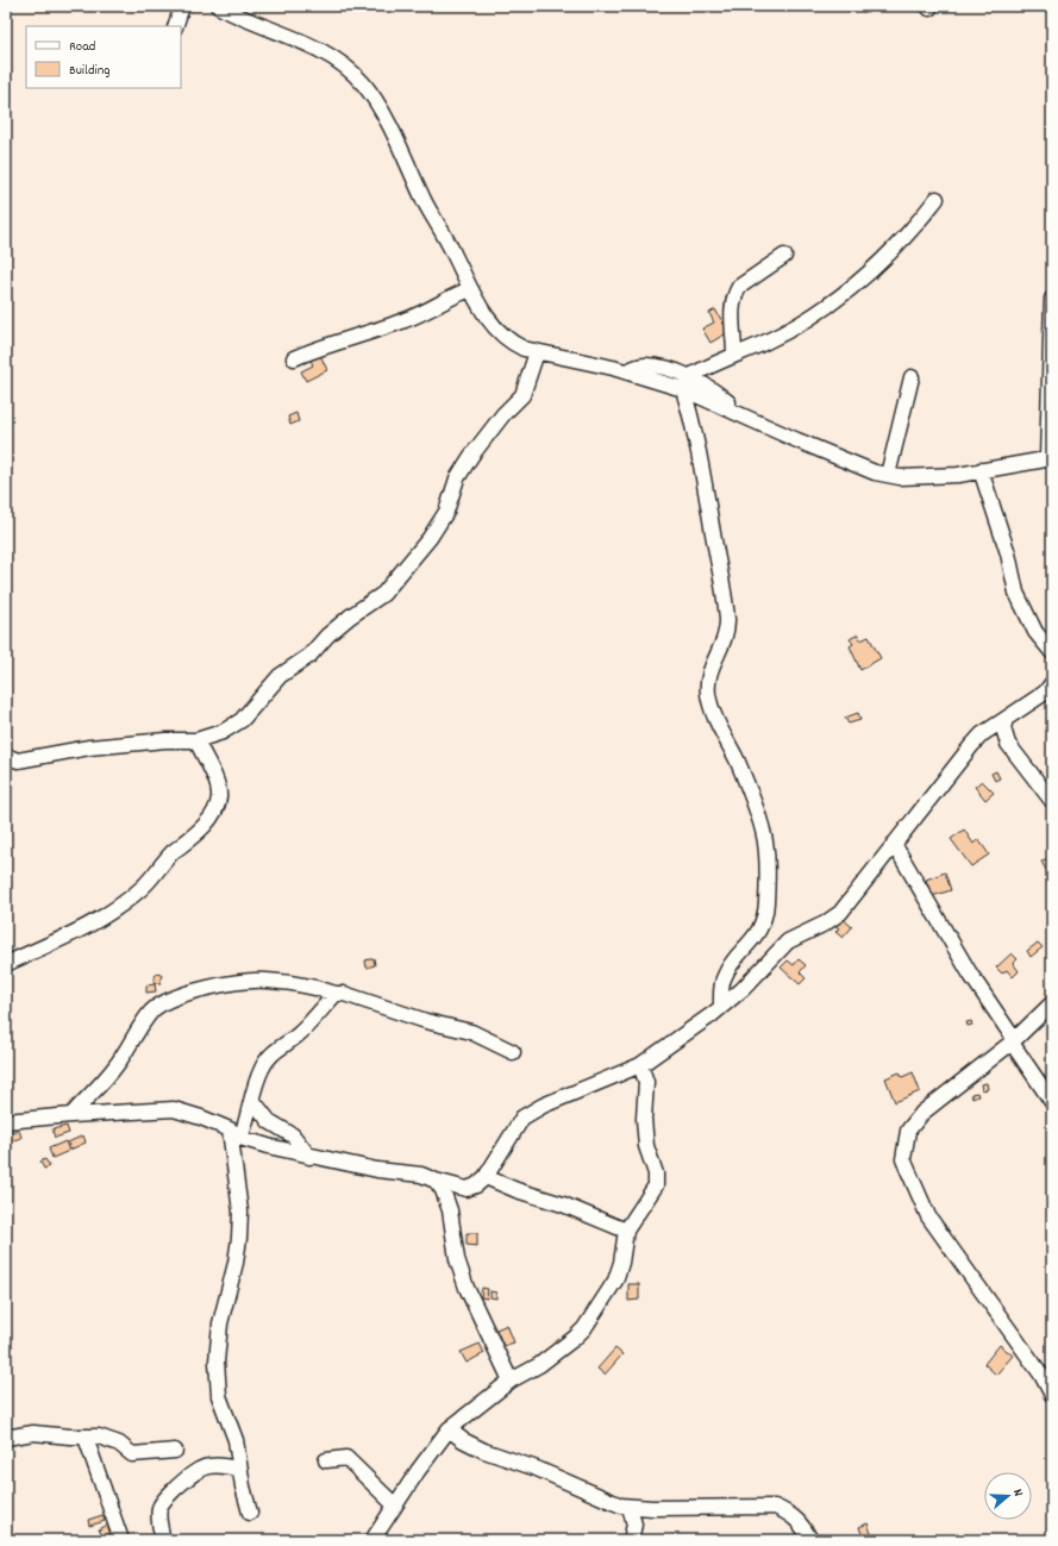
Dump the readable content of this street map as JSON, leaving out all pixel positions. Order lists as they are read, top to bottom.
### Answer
{
  "legend": ["Road", "Building"],
  "north": "right"
}
